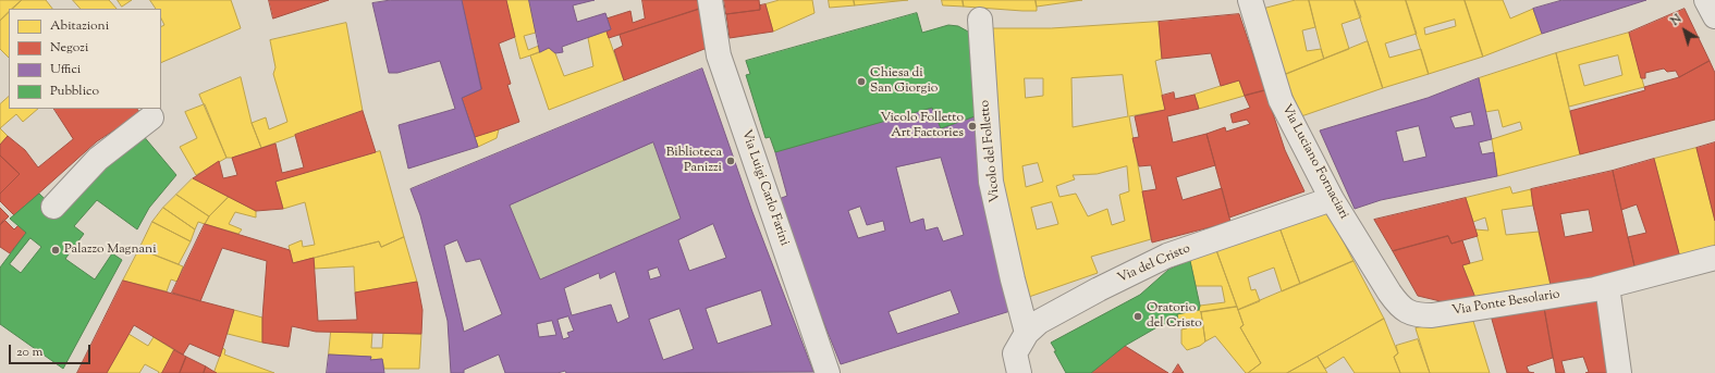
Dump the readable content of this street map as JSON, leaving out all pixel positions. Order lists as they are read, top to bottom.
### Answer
{
  "streets": {
    "street": [
      "Vicolo del Folletto",
      "Via Luciano Fornaciari",
      "Via Luigi Carlo Farini",
      "Via del Cristo",
      "Via Ponte Besolario"
    ]
  },
  "crossings": [
    ["Vicolo del Folletto", "Via del Cristo"],
    ["Via Luciano Fornaciari", "Via del Cristo"],
    ["Via Luciano Fornaciari", "Via Ponte Besolario"]
  ],
  "places": [
    "Chiesa di San Giorgio",
    "Vicolo Folletto Art Factories",
    "Biblioteca Panizzi",
    "Palazzo Magnani",
    "Oratorio del Cristo"
  ],
  "legend": [
    "Abitazioni",
    "Negozi",
    "Uffici",
    "Pubblico"
  ],
  "scale_bar": "20 m",
  "north": "top left"
}
